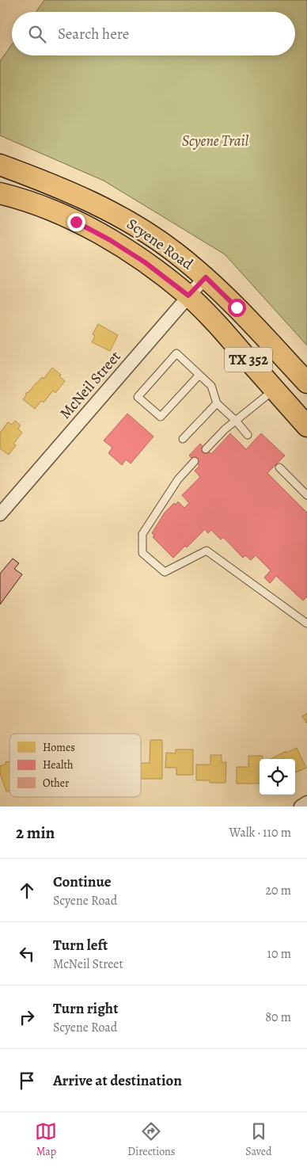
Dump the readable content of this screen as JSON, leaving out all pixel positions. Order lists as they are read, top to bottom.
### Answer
{
  "streets": {
    "main road": ["Scyene Road", "TX 352"],
    "street": ["McNeil Street"]
  },
  "crossings": [
    ["Scyene Road", "McNeil Street"]
  ],
  "parks": ["Scyene Trail"],
  "legend": ["Homes", "Health", "Other"],
  "page": {
    "search": "Search here",
    "heading": ["2 min", "Walk · 110 m"],
    "list": [
      ["Continue", "Scyene Road", "20 m"],
      ["Turn left", "McNeil Street", "10 m"],
      ["Turn right", "Scyene Road", "80 m"],
      "Arrive at destination"
    ],
    "nav": ["Map", "Directions", "Saved"]
  }
}
